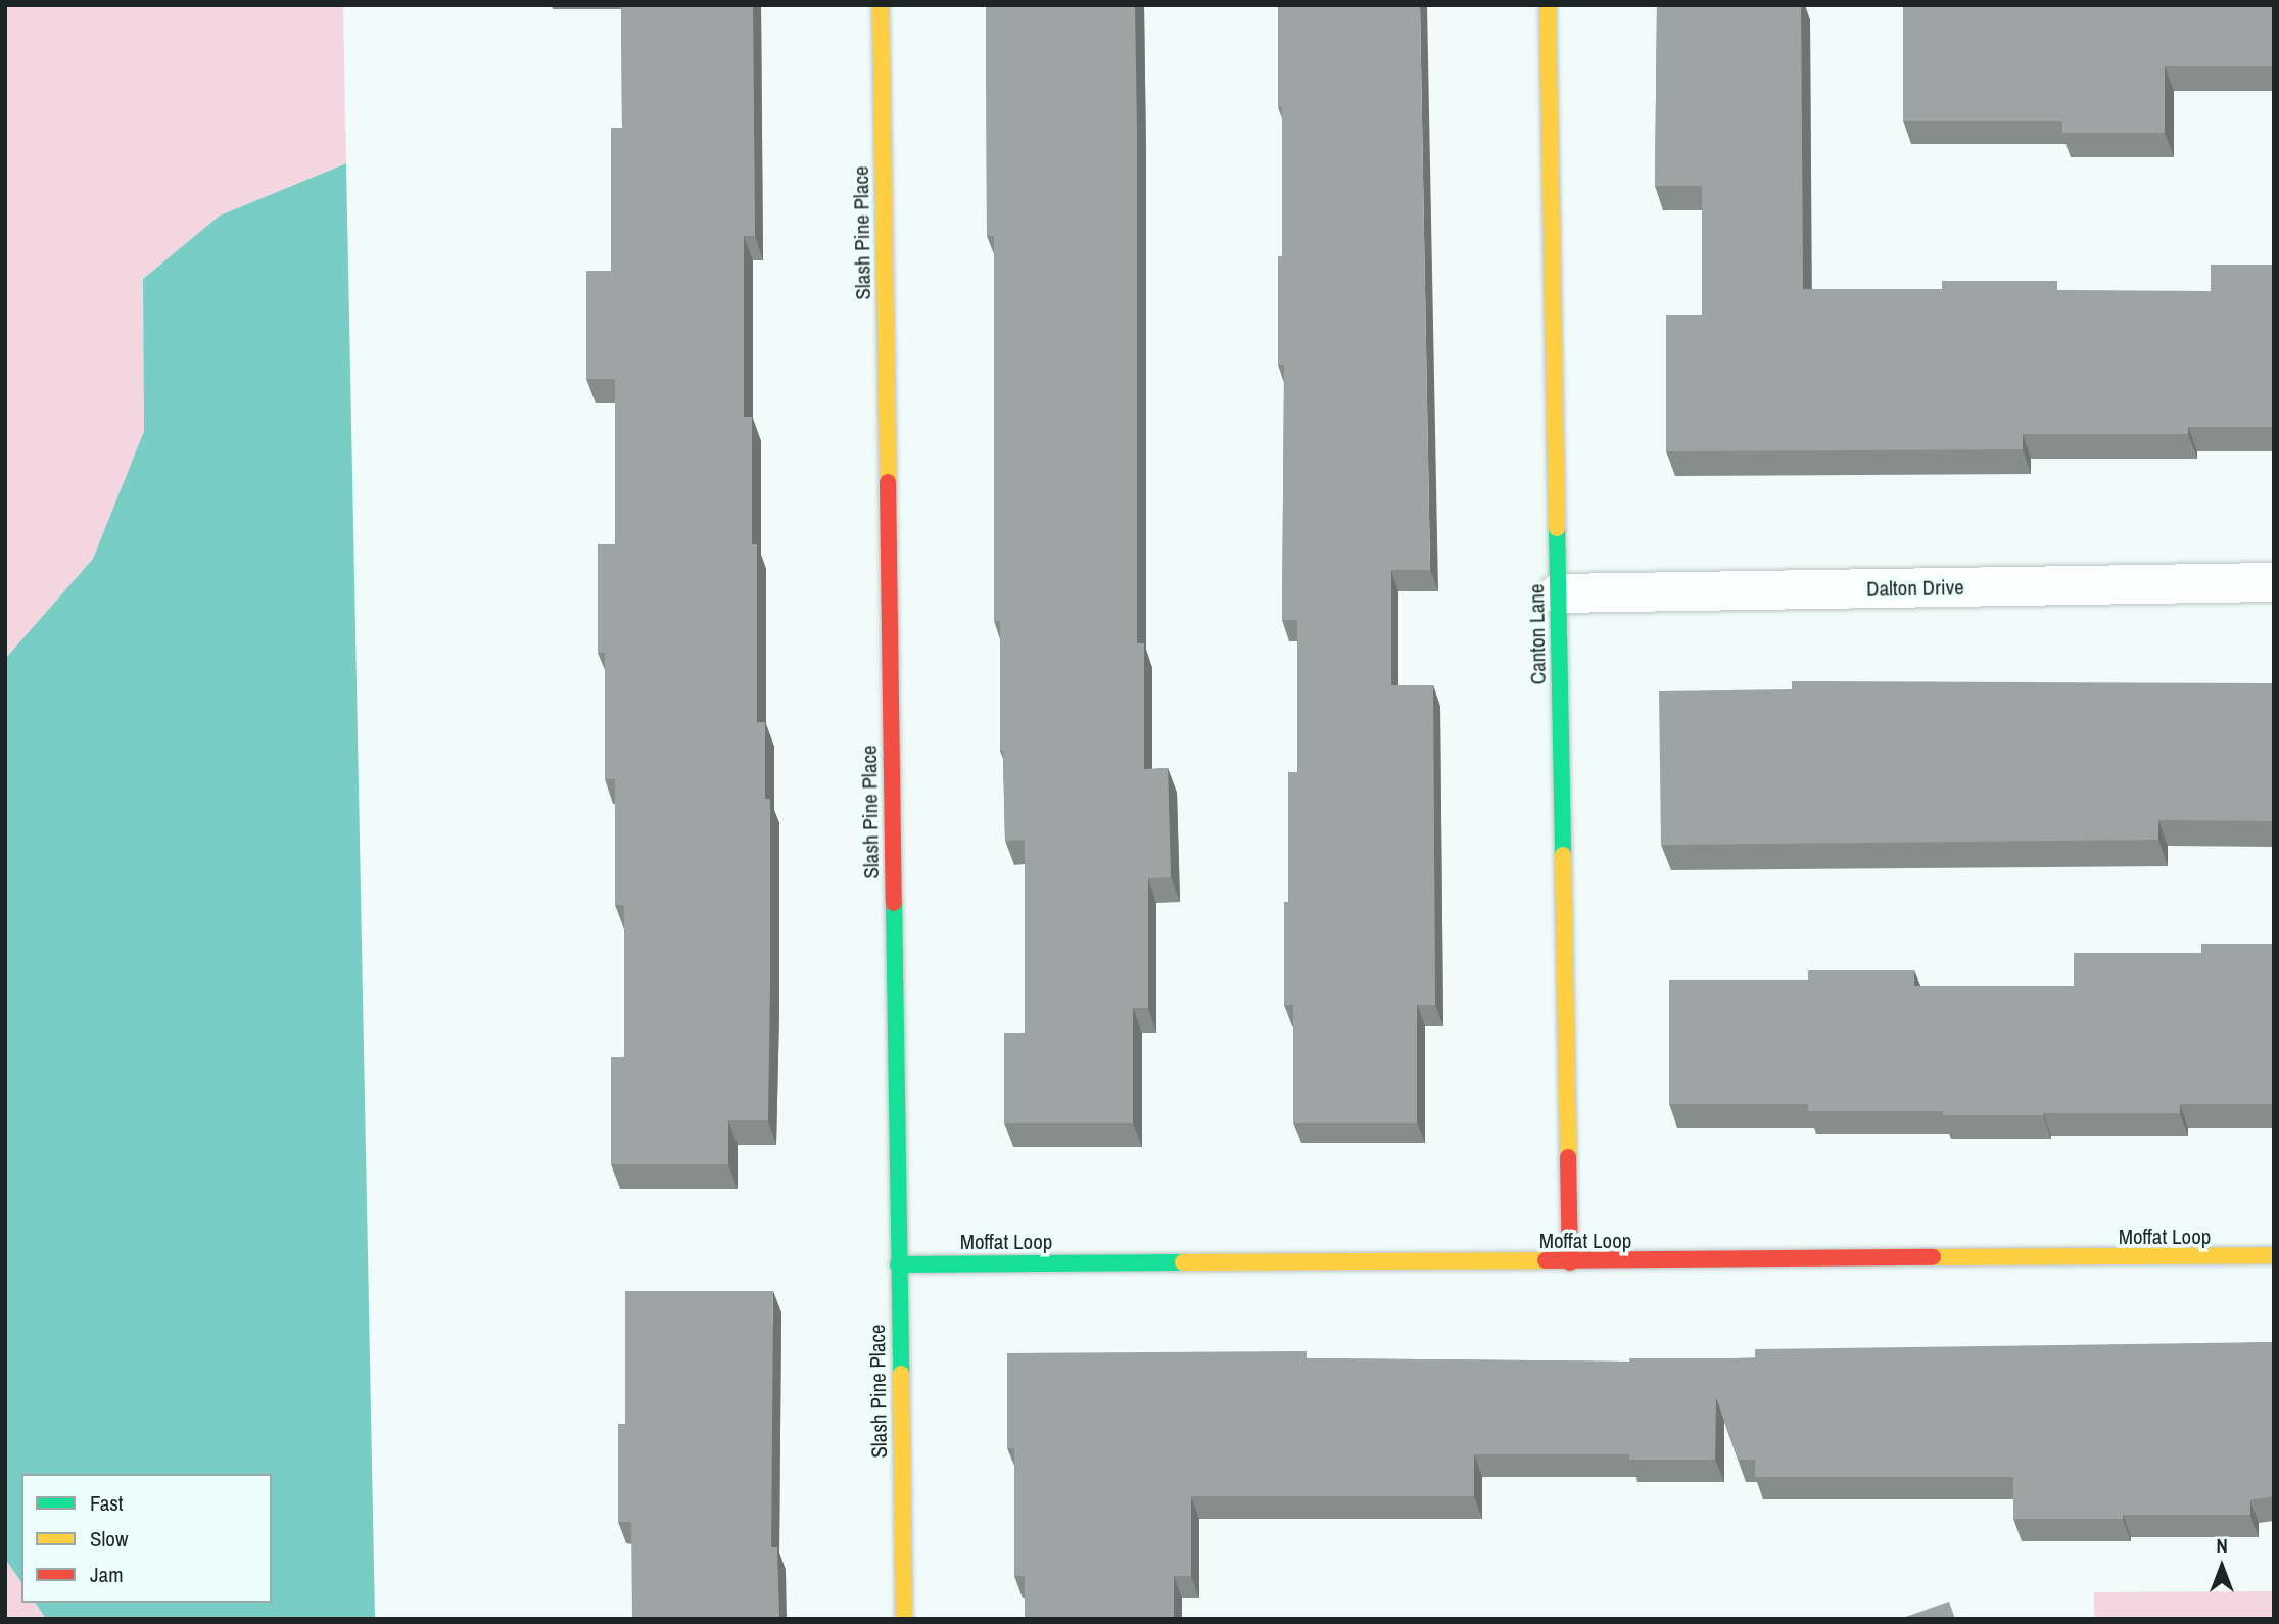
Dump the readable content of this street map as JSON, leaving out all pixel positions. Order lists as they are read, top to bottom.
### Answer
{
  "streets": {
    "street": [
      "Slash Pine Place",
      "Dalton Drive",
      "Canton Lane",
      "Moffat Loop"
    ]
  },
  "crossings": [
    ["Slash Pine Place", "Moffat Loop"],
    ["Dalton Drive", "Canton Lane"],
    ["Canton Lane", "Moffat Loop"]
  ],
  "legend": ["Fast", "Slow", "Jam"],
  "north": "top"
}
